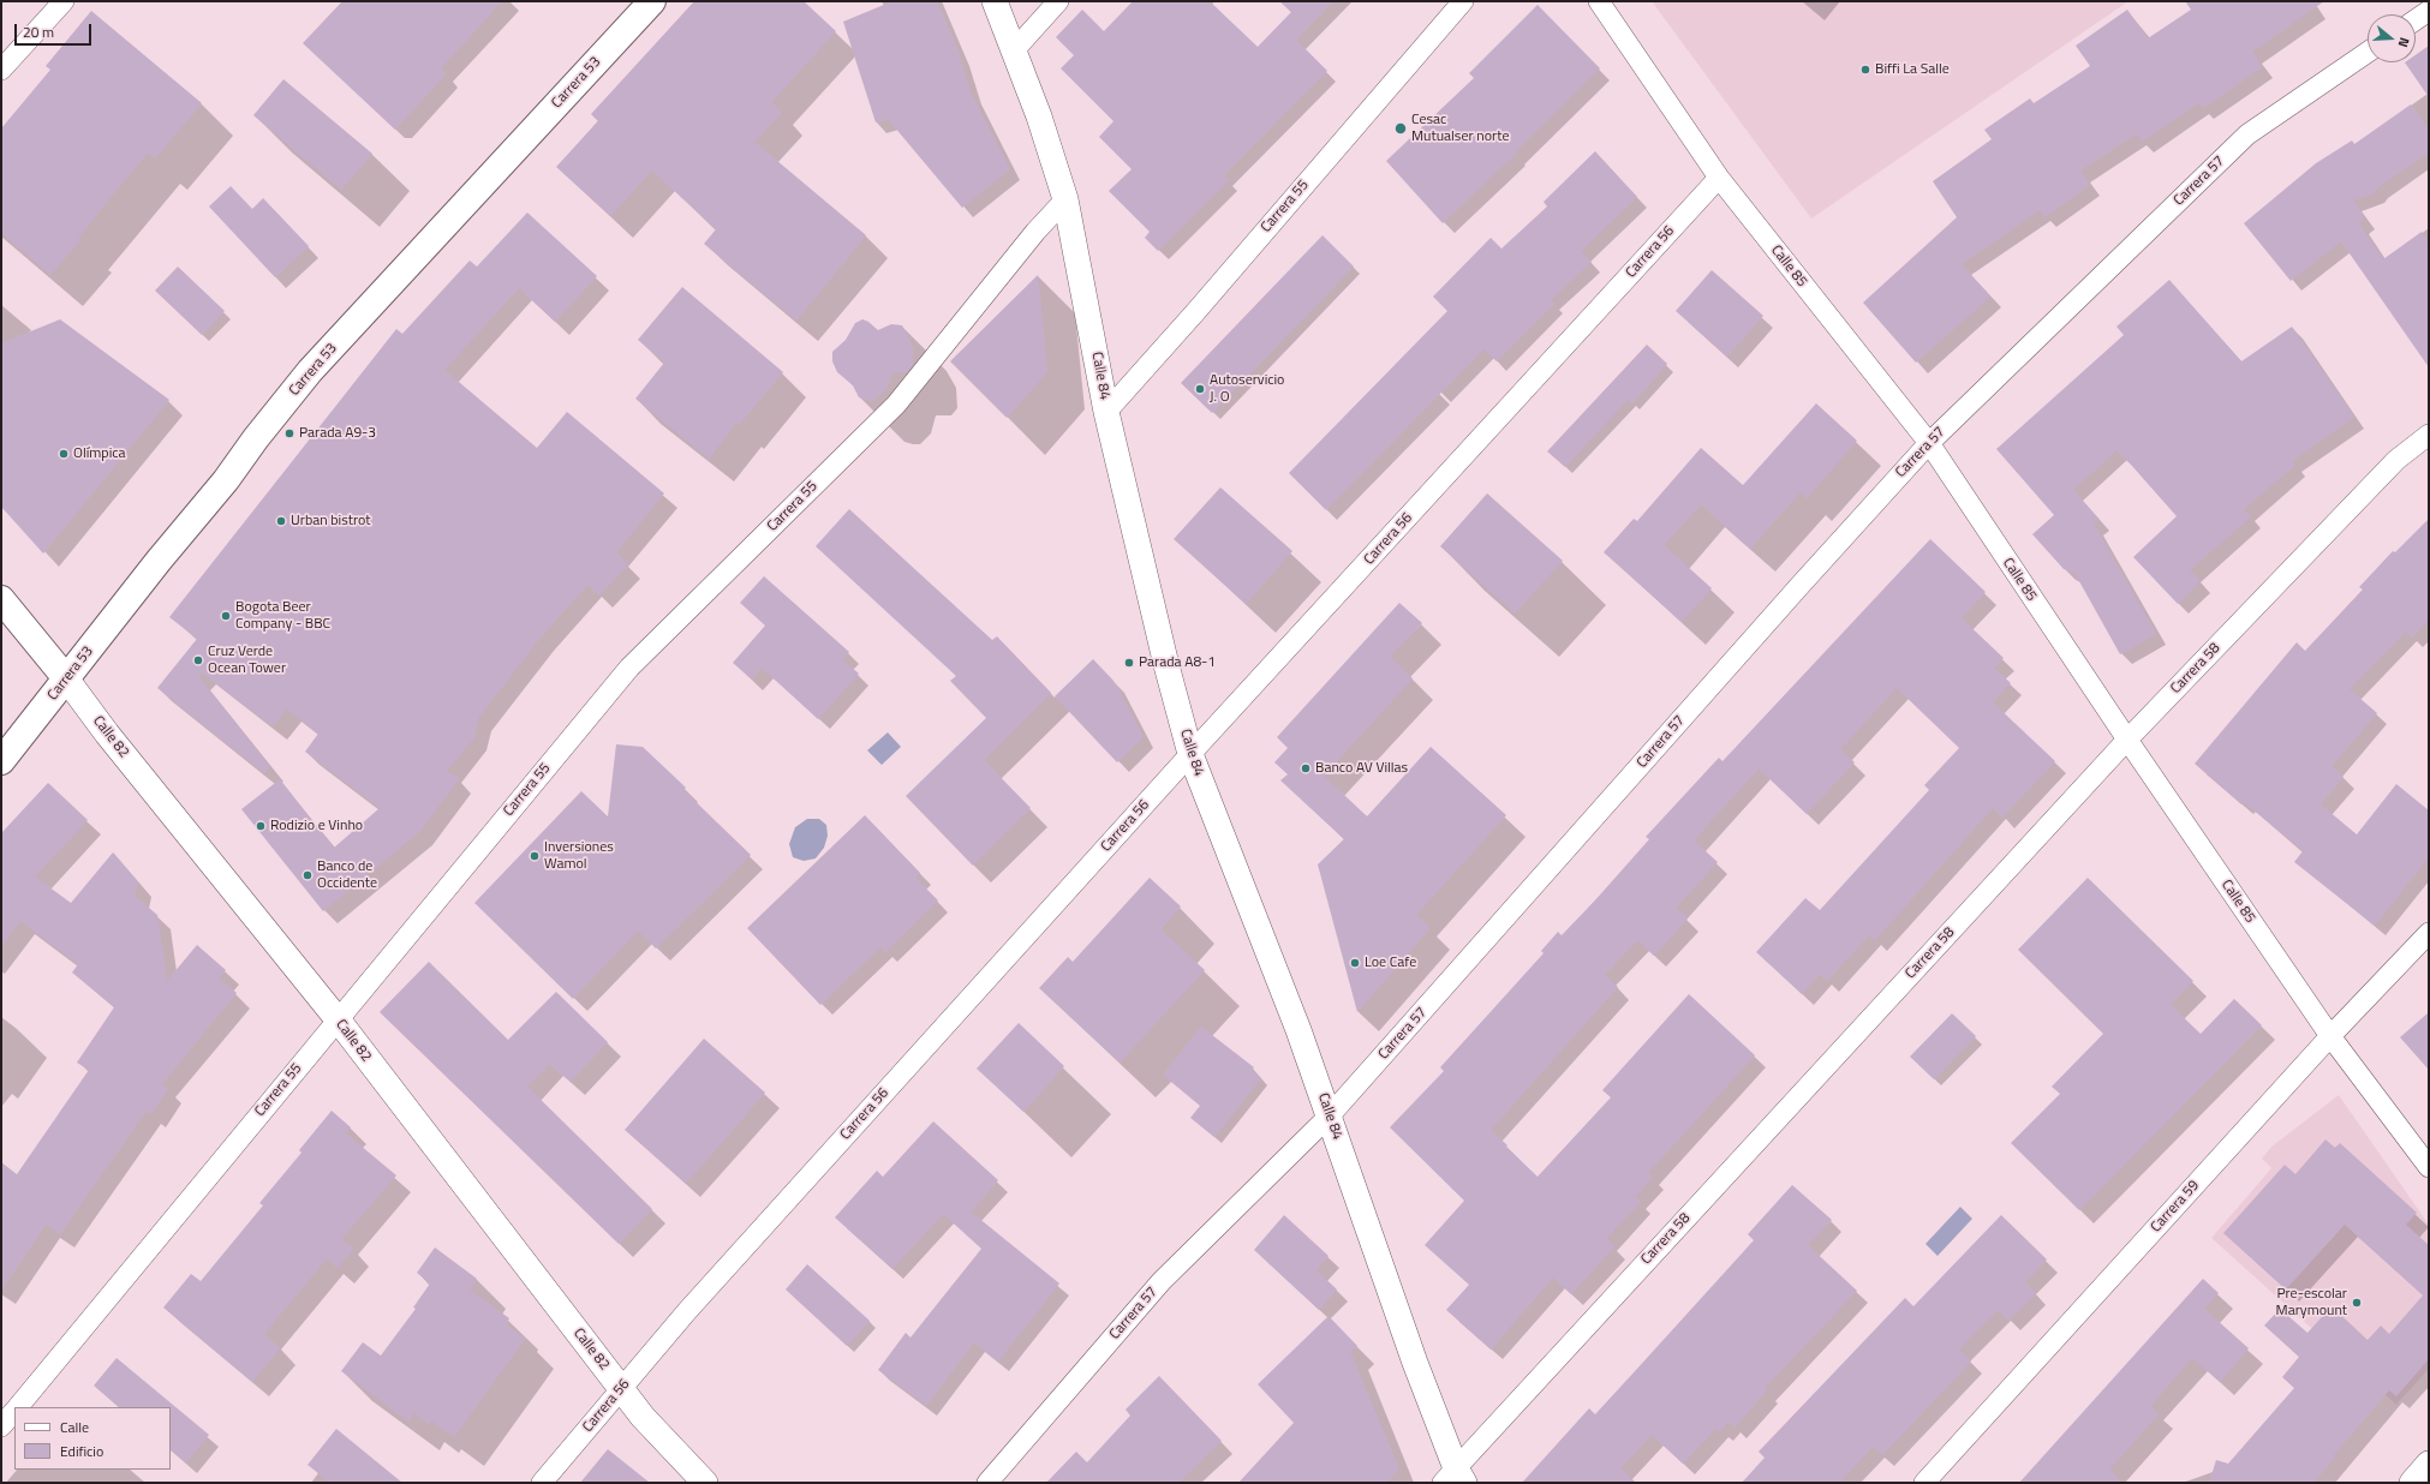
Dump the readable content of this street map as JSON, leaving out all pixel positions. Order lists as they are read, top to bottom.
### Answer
{
  "streets": {
    "main road": ["Carrera 53", "Calle 82"],
    "street": [
      "Carrera 57",
      "Carrera 55",
      "Carrera 56",
      "Calle 85",
      "Calle 84",
      "Carrera 58",
      "Carrera 59"
    ]
  },
  "crossings": [
    ["Carrera 53", "Calle 82"],
    ["Carrera 57", "Calle 85"],
    ["Carrera 57", "Calle 84"],
    ["Carrera 55", "Calle 84"],
    ["Carrera 55", "Calle 82"],
    ["Carrera 56", "Calle 85"],
    ["Carrera 56", "Calle 84"],
    ["Carrera 56", "Calle 82"],
    ["Calle 85", "Carrera 58"],
    ["Calle 85", "Carrera 59"],
    ["Calle 84", "Carrera 58"]
  ],
  "places": [
    "Biffi La Salle",
    "Cesac Mutualser norte",
    "Autoservicio J. O",
    "Parada A9-3",
    "Olímpica",
    "Urban bistrot",
    "Bogota Beer Company - BBC",
    "Cruz Verde Ocean Tower",
    "Parada A8-1",
    "Banco AV Villas",
    "Rodizio e Vinho",
    "Inversiones Wamol",
    "Banco de Occidente",
    "Loe Cafe",
    "Pre-escolar Marymount"
  ],
  "legend": ["Calle", "Edificio"],
  "scale_bar": "20 m",
  "north": "right"
}
